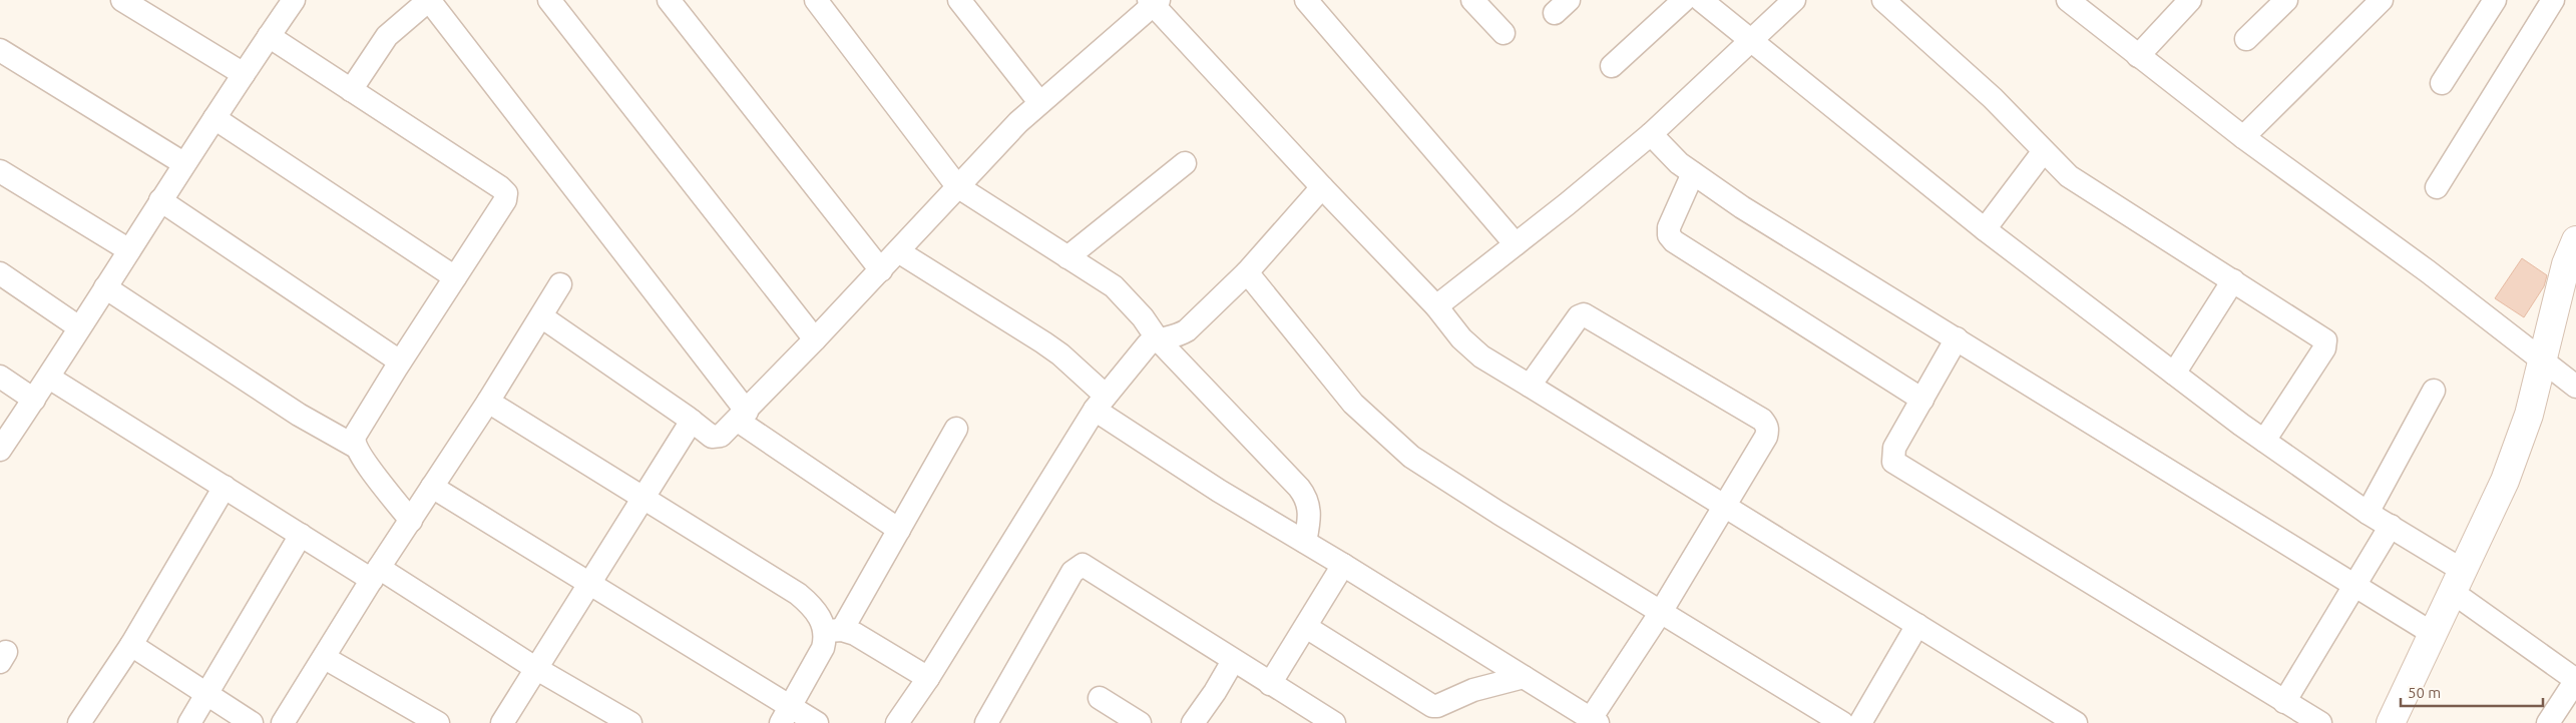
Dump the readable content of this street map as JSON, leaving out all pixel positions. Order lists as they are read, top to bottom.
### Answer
{
  "scale_bar": "50 m"
}
